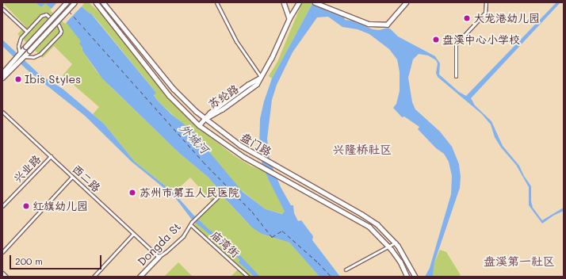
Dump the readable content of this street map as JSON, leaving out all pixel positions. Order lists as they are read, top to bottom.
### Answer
{
  "streets": {
    "main road": ["苏纶路", "盘门路", "Dongda St"],
    "street": ["兴业路", "西二路", "庙湾街"]
  },
  "crossings": [
    ["苏纶路", "盘门路"],
    ["兴业路", "西二路"],
    ["西二路", "Dongda St"],
    ["Dongda St", "庙湾街"]
  ],
  "districts": ["兴隆桥社区", "盘溪第一社区"],
  "water": ["外城河"],
  "places": [
    "大龙港幼儿园",
    "盘溪中心小学校",
    "Ibis Styles",
    "苏州市第五人民医院",
    "红旗幼儿园"
  ],
  "scale_bar": "200 m"
}
